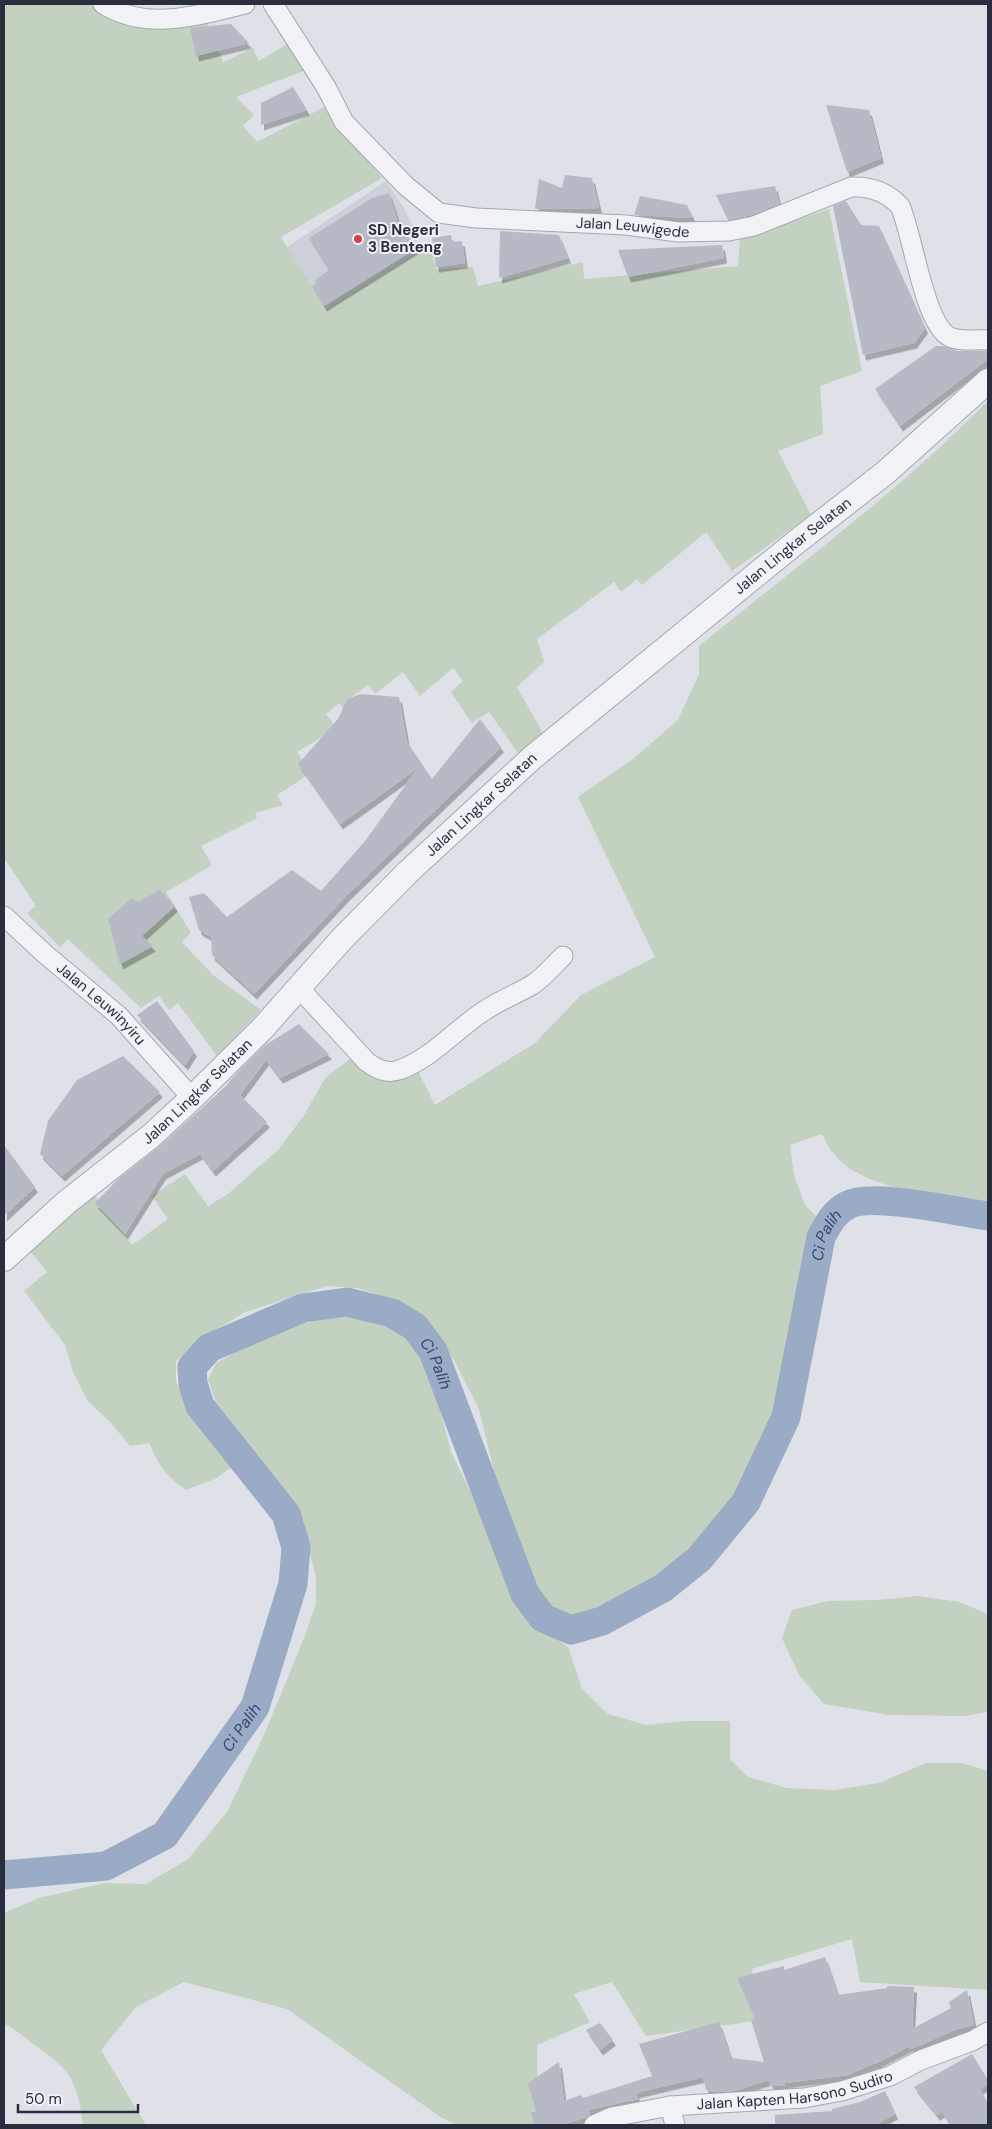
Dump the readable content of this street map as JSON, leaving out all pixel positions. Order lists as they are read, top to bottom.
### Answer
{
  "streets": {
    "street": [
      "Jalan Leuwigede",
      "Jalan Lingkar Selatan",
      "Jalan Leuwinyiru",
      "Jalan Kapten Harsono Sudiro"
    ]
  },
  "crossings": [
    ["Jalan Lingkar Selatan", "Jalan Leuwinyiru"]
  ],
  "water": ["Ci Palih"],
  "places": ["SD Negeri 3 Benteng"],
  "scale_bar": "50 m"
}
